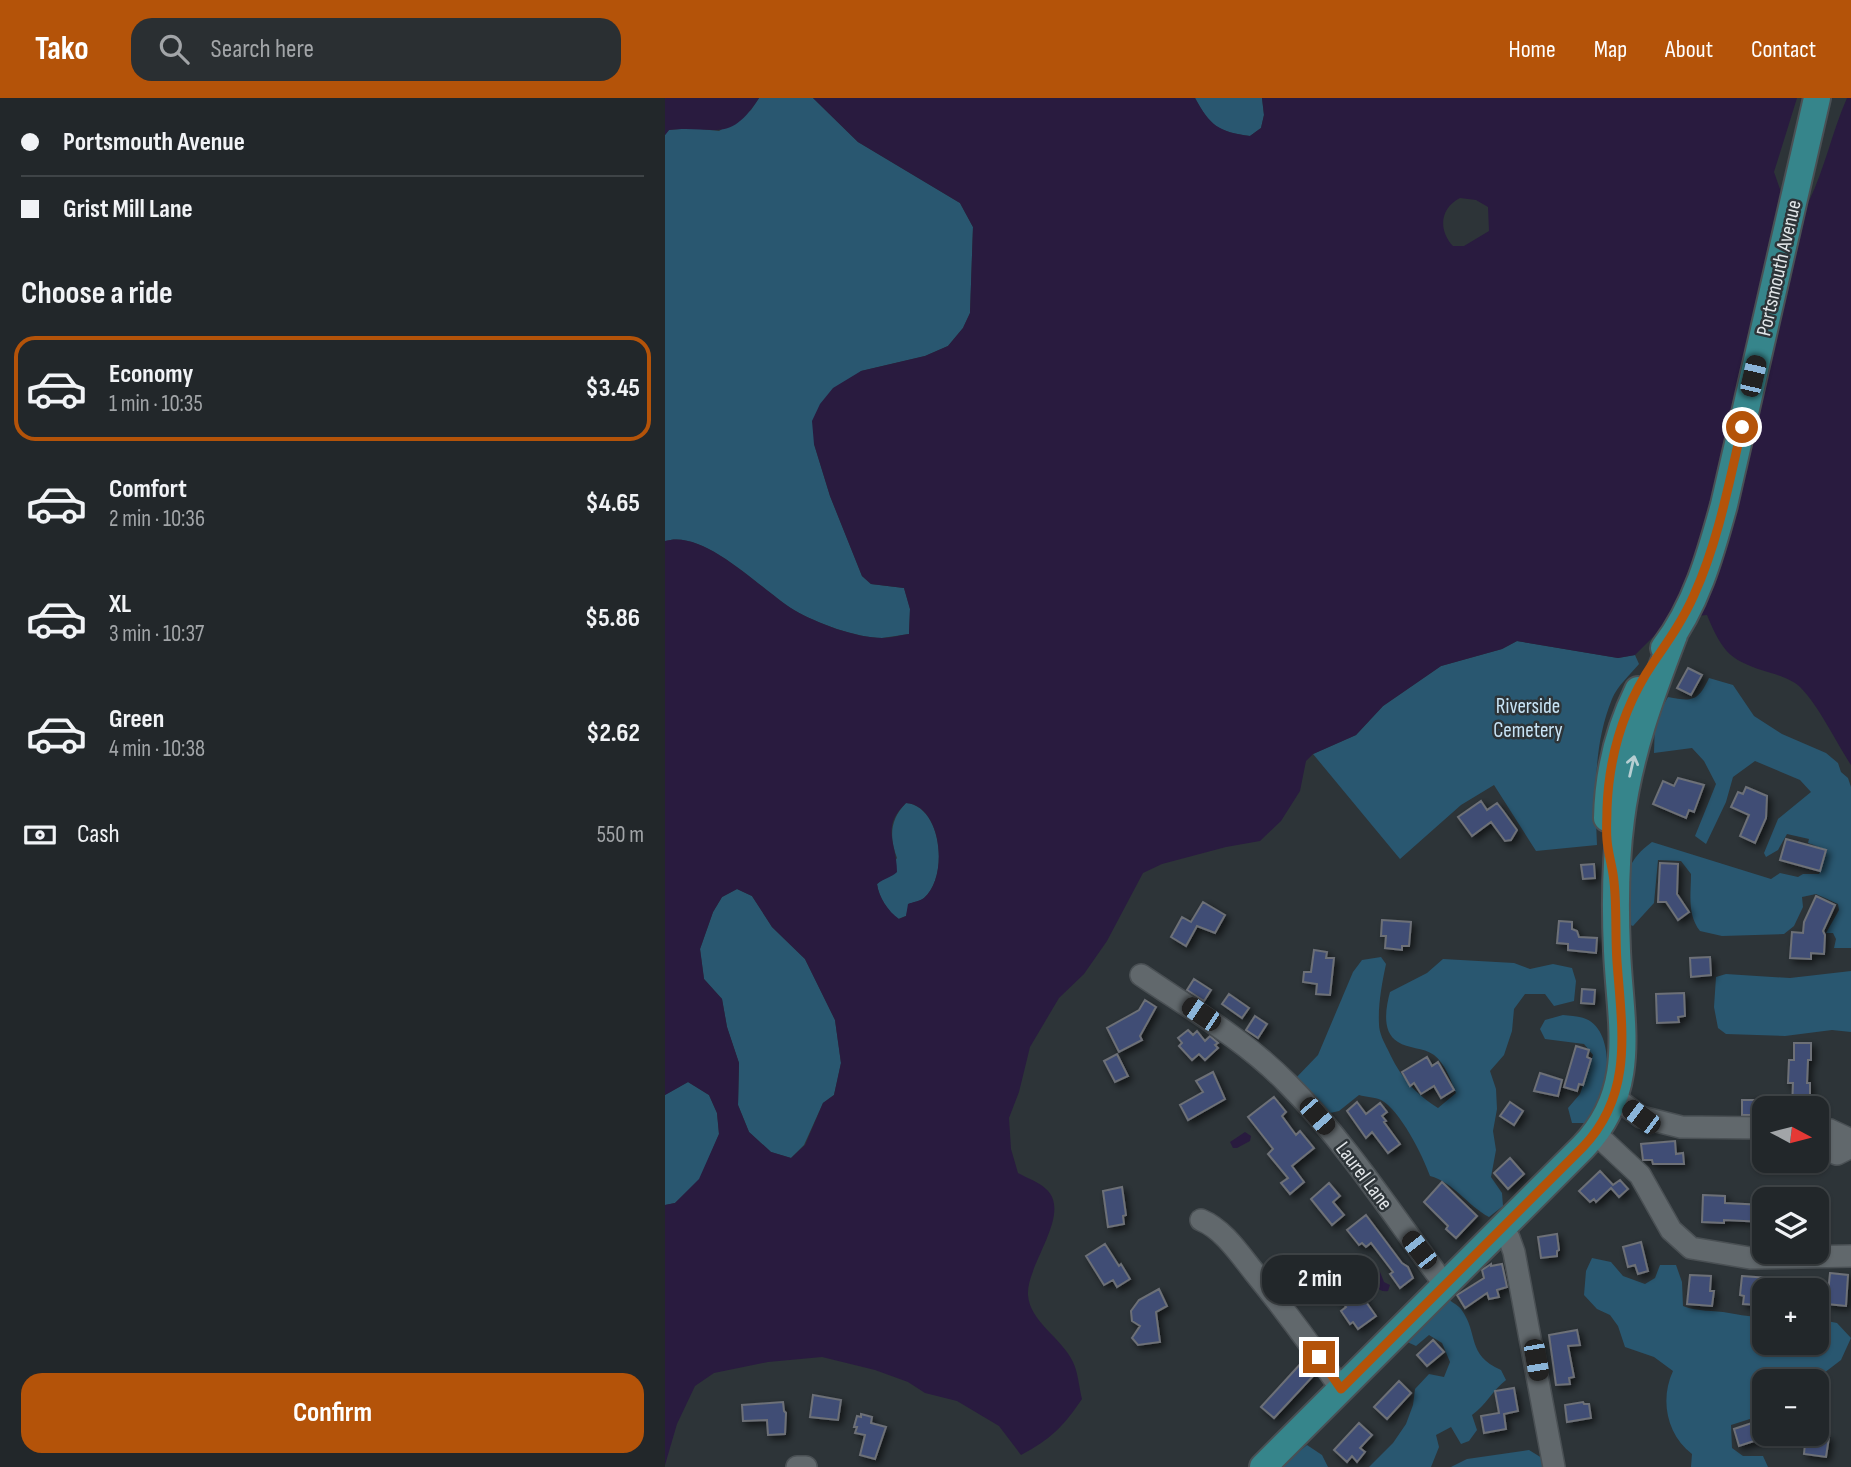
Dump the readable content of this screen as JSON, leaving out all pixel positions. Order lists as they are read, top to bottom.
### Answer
{
  "streets": {
    "main road": ["Portsmouth Avenue"],
    "street": ["Laurel Lane"]
  },
  "crossings": [
    ["Portsmouth Avenue", "Laurel Lane"]
  ],
  "parks": ["Riverside Cemetery"],
  "north": "right",
  "page": {
    "header": "Tako",
    "search": "Search here",
    "nav": [
      "Home",
      "Map",
      "About",
      "Contact"
    ],
    "banner": ["Portsmouth Avenue", "Grist Mill Lane"],
    "heading": "Choose a ride",
    "list": [
      {
        "name": "Economy",
        "note": "1 min · 10:35",
        "value": "$3.45"
      },
      {
        "name": "Comfort",
        "note": "2 min · 10:36",
        "value": "$4.65"
      },
      {
        "name": "XL",
        "note": "3 min · 10:37",
        "value": "$5.86"
      },
      {
        "name": "Green",
        "note": "4 min · 10:38",
        "value": "$2.62"
      }
    ],
    "pay": ["Cash", "550 m"],
    "map_buttons": ["+", "−"],
    "bubble": "2 min",
    "buttons": "Confirm"
  }
}
